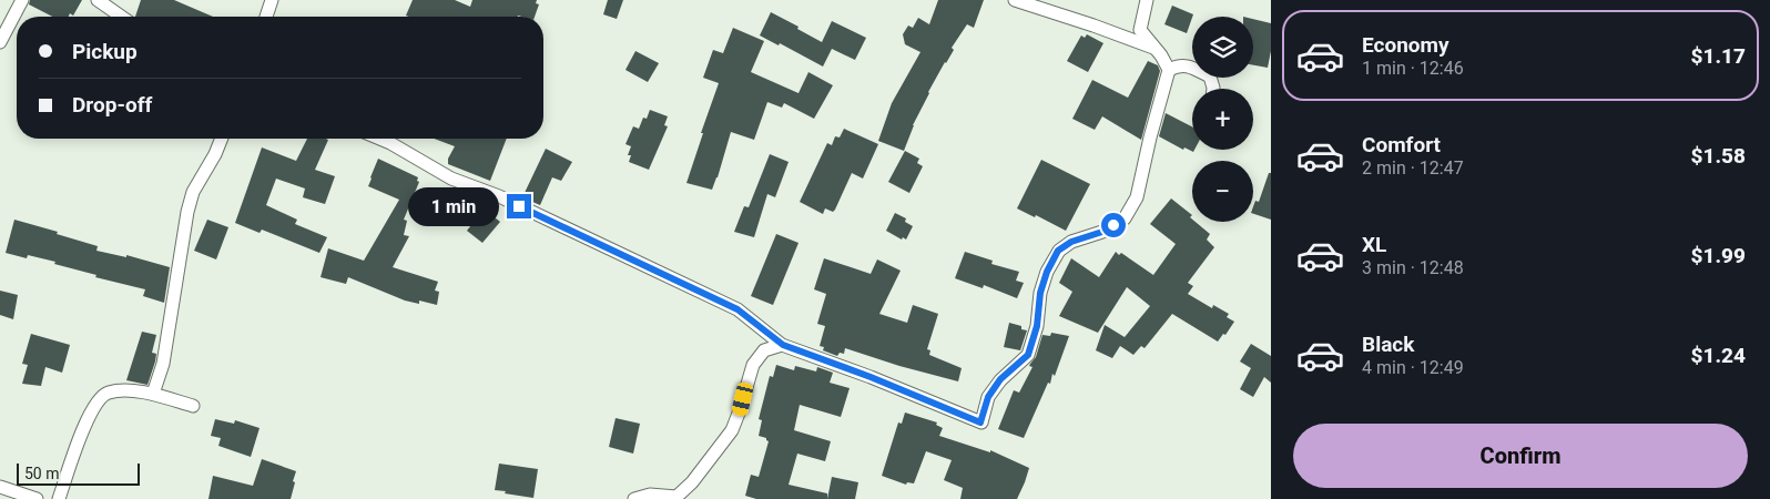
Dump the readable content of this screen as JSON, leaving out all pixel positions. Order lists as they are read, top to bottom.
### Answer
{
  "scale_bar": "50 m",
  "page": {
    "list": [
      {
        "name": "Economy",
        "note": "1 min · 12:46",
        "value": "$1.17"
      },
      {
        "name": "Comfort",
        "note": "2 min · 12:47",
        "value": "$1.58"
      },
      {
        "name": "XL",
        "note": "3 min · 12:48",
        "value": "$1.99"
      },
      {
        "name": "Black",
        "note": "4 min · 12:49",
        "value": "$1.24"
      }
    ],
    "map_buttons": ["+", "−"],
    "banner": ["Pickup", "Drop-off"],
    "bubble": "1 min",
    "buttons": "Confirm",
    "scale": "50 m"
  }
}
